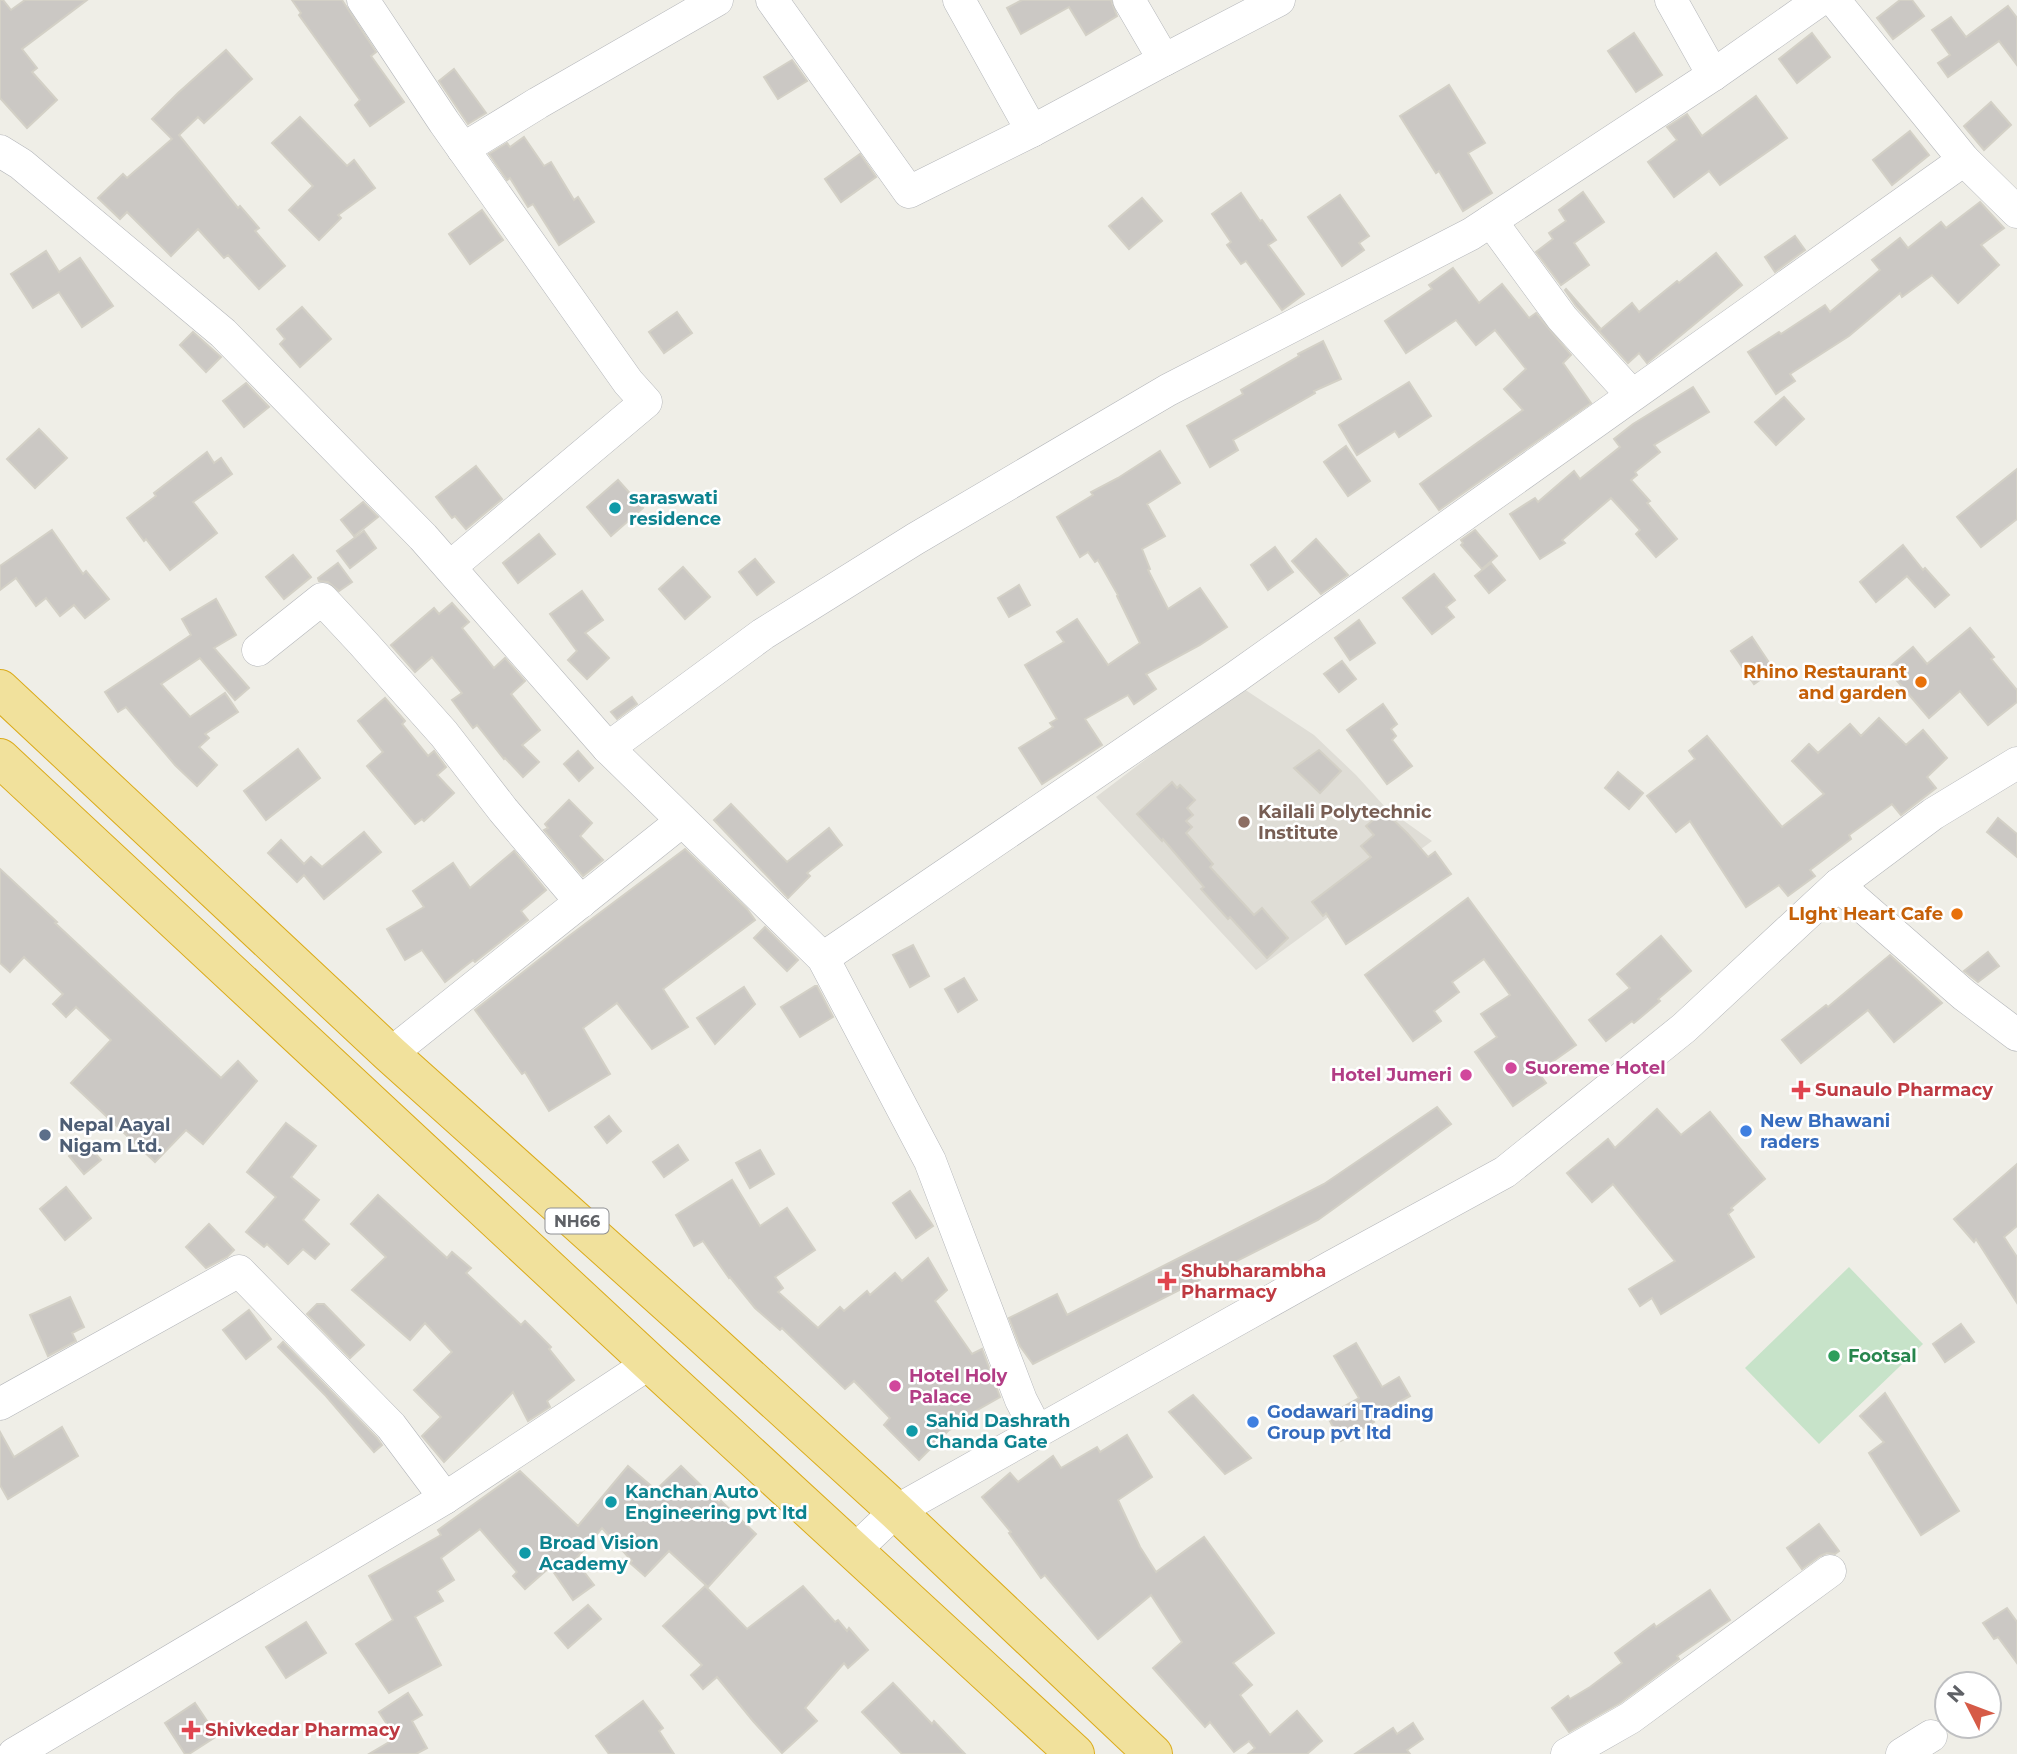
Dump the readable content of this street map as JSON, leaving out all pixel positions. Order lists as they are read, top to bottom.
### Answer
{
  "streets": {
    "highway": ["NH66"]
  },
  "places": {
    "other": [
      "saraswati residence",
      "Rhino Restaurant and garden",
      "Kailali Polytechnic Institute",
      "LIght Heart Cafe",
      "Suoreme Hotel",
      "Hotel Jumeri",
      "New Bhawani raders",
      "Nepal Aayal Nigam Ltd.",
      "Footsal",
      "Hotel Holy Palace",
      "Godawari Trading Group pvt ltd",
      "Sahid Dashrath Chanda Gate",
      "Kanchan Auto Engineering pvt ltd",
      "Broad Vision Academy"
    ],
    "health": ["Sunaulo Pharmacy", "Shubharambha Pharmacy", "Shivkedar Pharmacy"]
  },
  "north": "top left"
}
